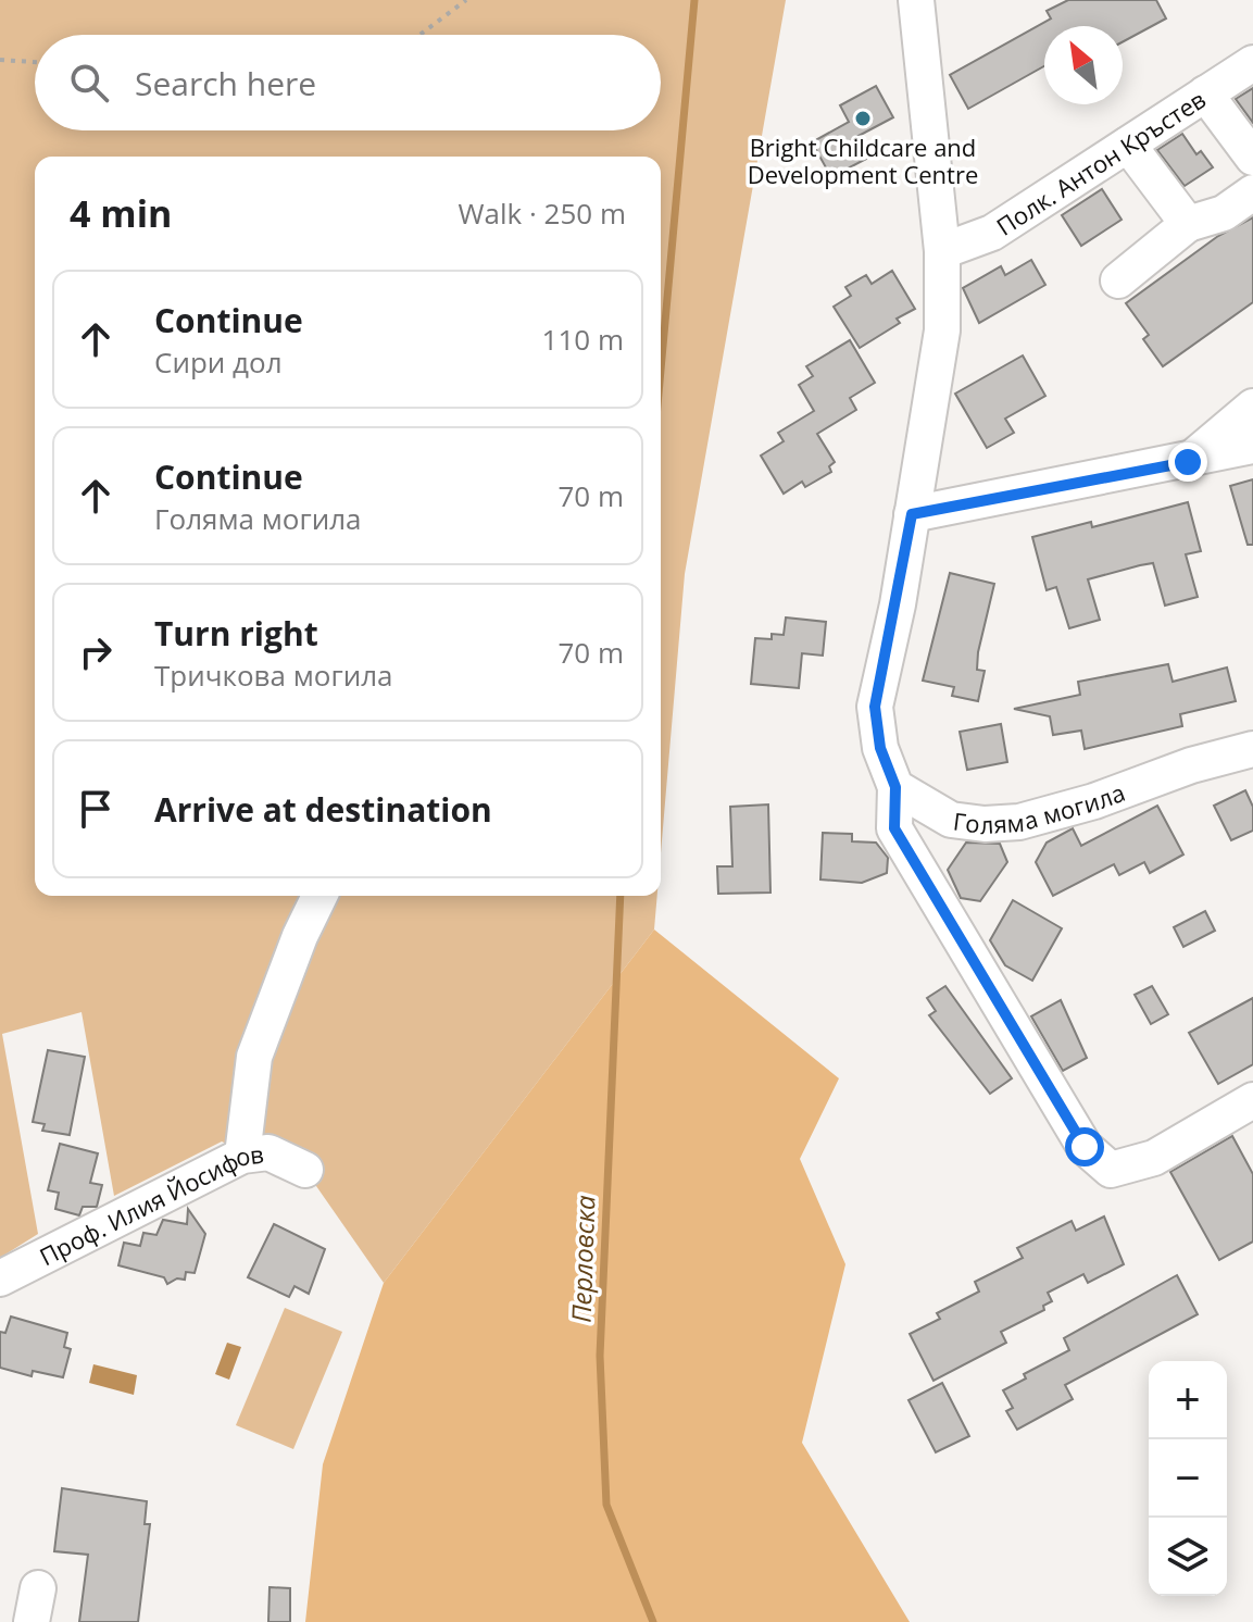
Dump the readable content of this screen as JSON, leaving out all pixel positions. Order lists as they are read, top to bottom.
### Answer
{
  "streets": {
    "street": ["Полк. Антон Кръстев", "Голяма могила", "Проф. Илия Йосифов"]
  },
  "water": ["Перловска"],
  "places": ["Bright Childcare and Development Centre"],
  "north": "top left",
  "page": {
    "search": "Search here",
    "heading": ["4 min", "Walk · 250 m"],
    "list": [
      ["Continue", "Сири дол", "110 m"],
      ["Continue", "Голяма могила", "70 m"],
      ["Turn right", "Тричкова могила", "70 m"],
      "Arrive at destination"
    ],
    "map_buttons": ["+", "−"]
  }
}
